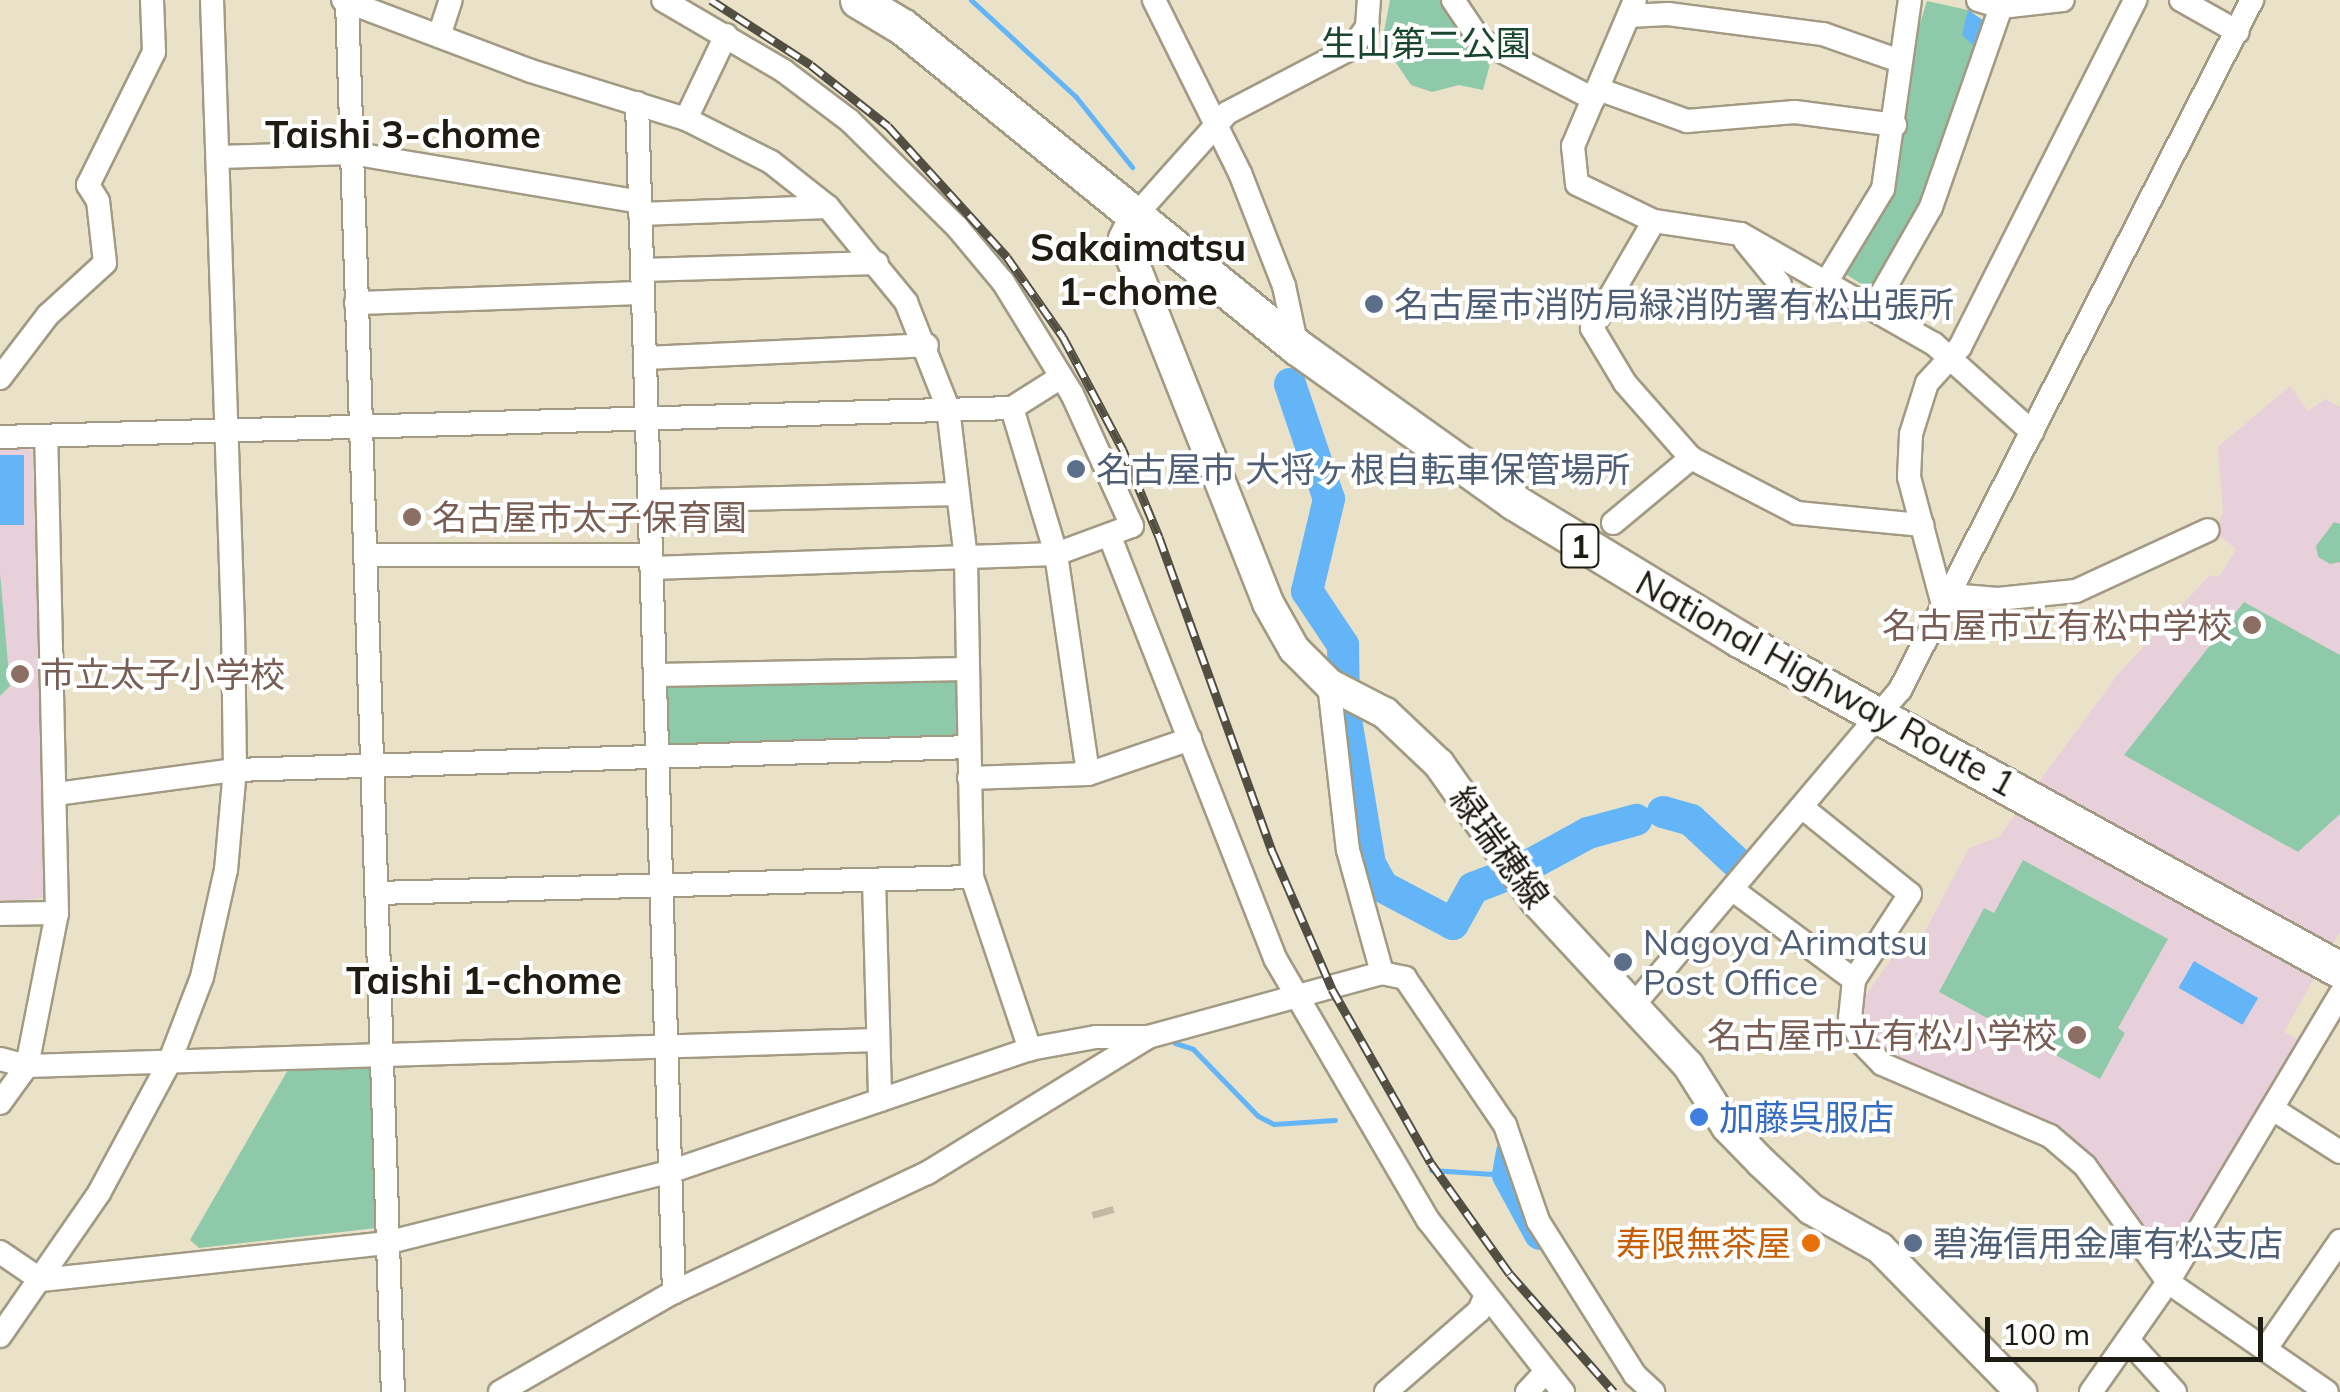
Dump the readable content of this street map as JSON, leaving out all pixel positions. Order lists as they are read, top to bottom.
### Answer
{
  "streets": {
    "highway": ["1", "National Highway Route 1"],
    "main road": ["緑瑞穂線"]
  },
  "crossings": [
    ["National Highway Route 1", "緑瑞穂線"]
  ],
  "districts": ["Taishi 3-chome", "Sakaimatsu 1-chome", "Taishi 1-chome"],
  "parks": ["生山第二公園"],
  "places": [
    "名古屋市消防局緑消防署有松出張所",
    "名古屋市 大将ヶ根自転車保管場所",
    "名古屋市太子保育園",
    "名古屋市立有松中学校",
    "市立太子小学校",
    "Nagoya Arimatsu Post Office",
    "名古屋市立有松小学校",
    "加藤呉服店",
    "寿限無茶屋",
    "碧海信用金庫有松支店"
  ],
  "scale_bar": "100 m"
}
